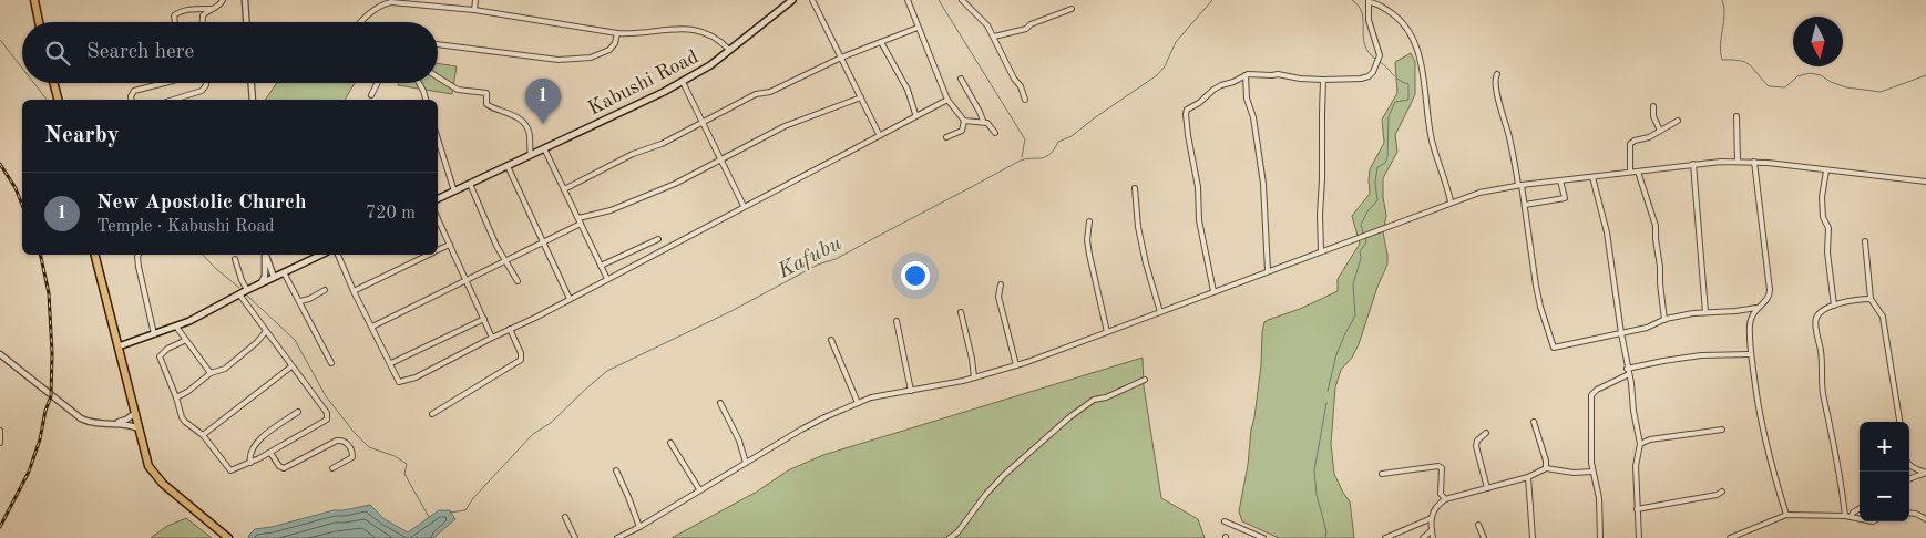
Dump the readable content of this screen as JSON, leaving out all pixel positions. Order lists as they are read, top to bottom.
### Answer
{
  "streets": {
    "main road": ["Kabushi Road"]
  },
  "water": ["Kafubu"],
  "north": "bottom",
  "page": {
    "search": "Search here",
    "pins": "1",
    "heading": "Nearby",
    "list": [
      {
        "mark": "1",
        "name": "New Apostolic Church",
        "note": "Temple · Kabushi Road",
        "value": "720 m"
      }
    ],
    "map_buttons": ["+", "−"]
  }
}
